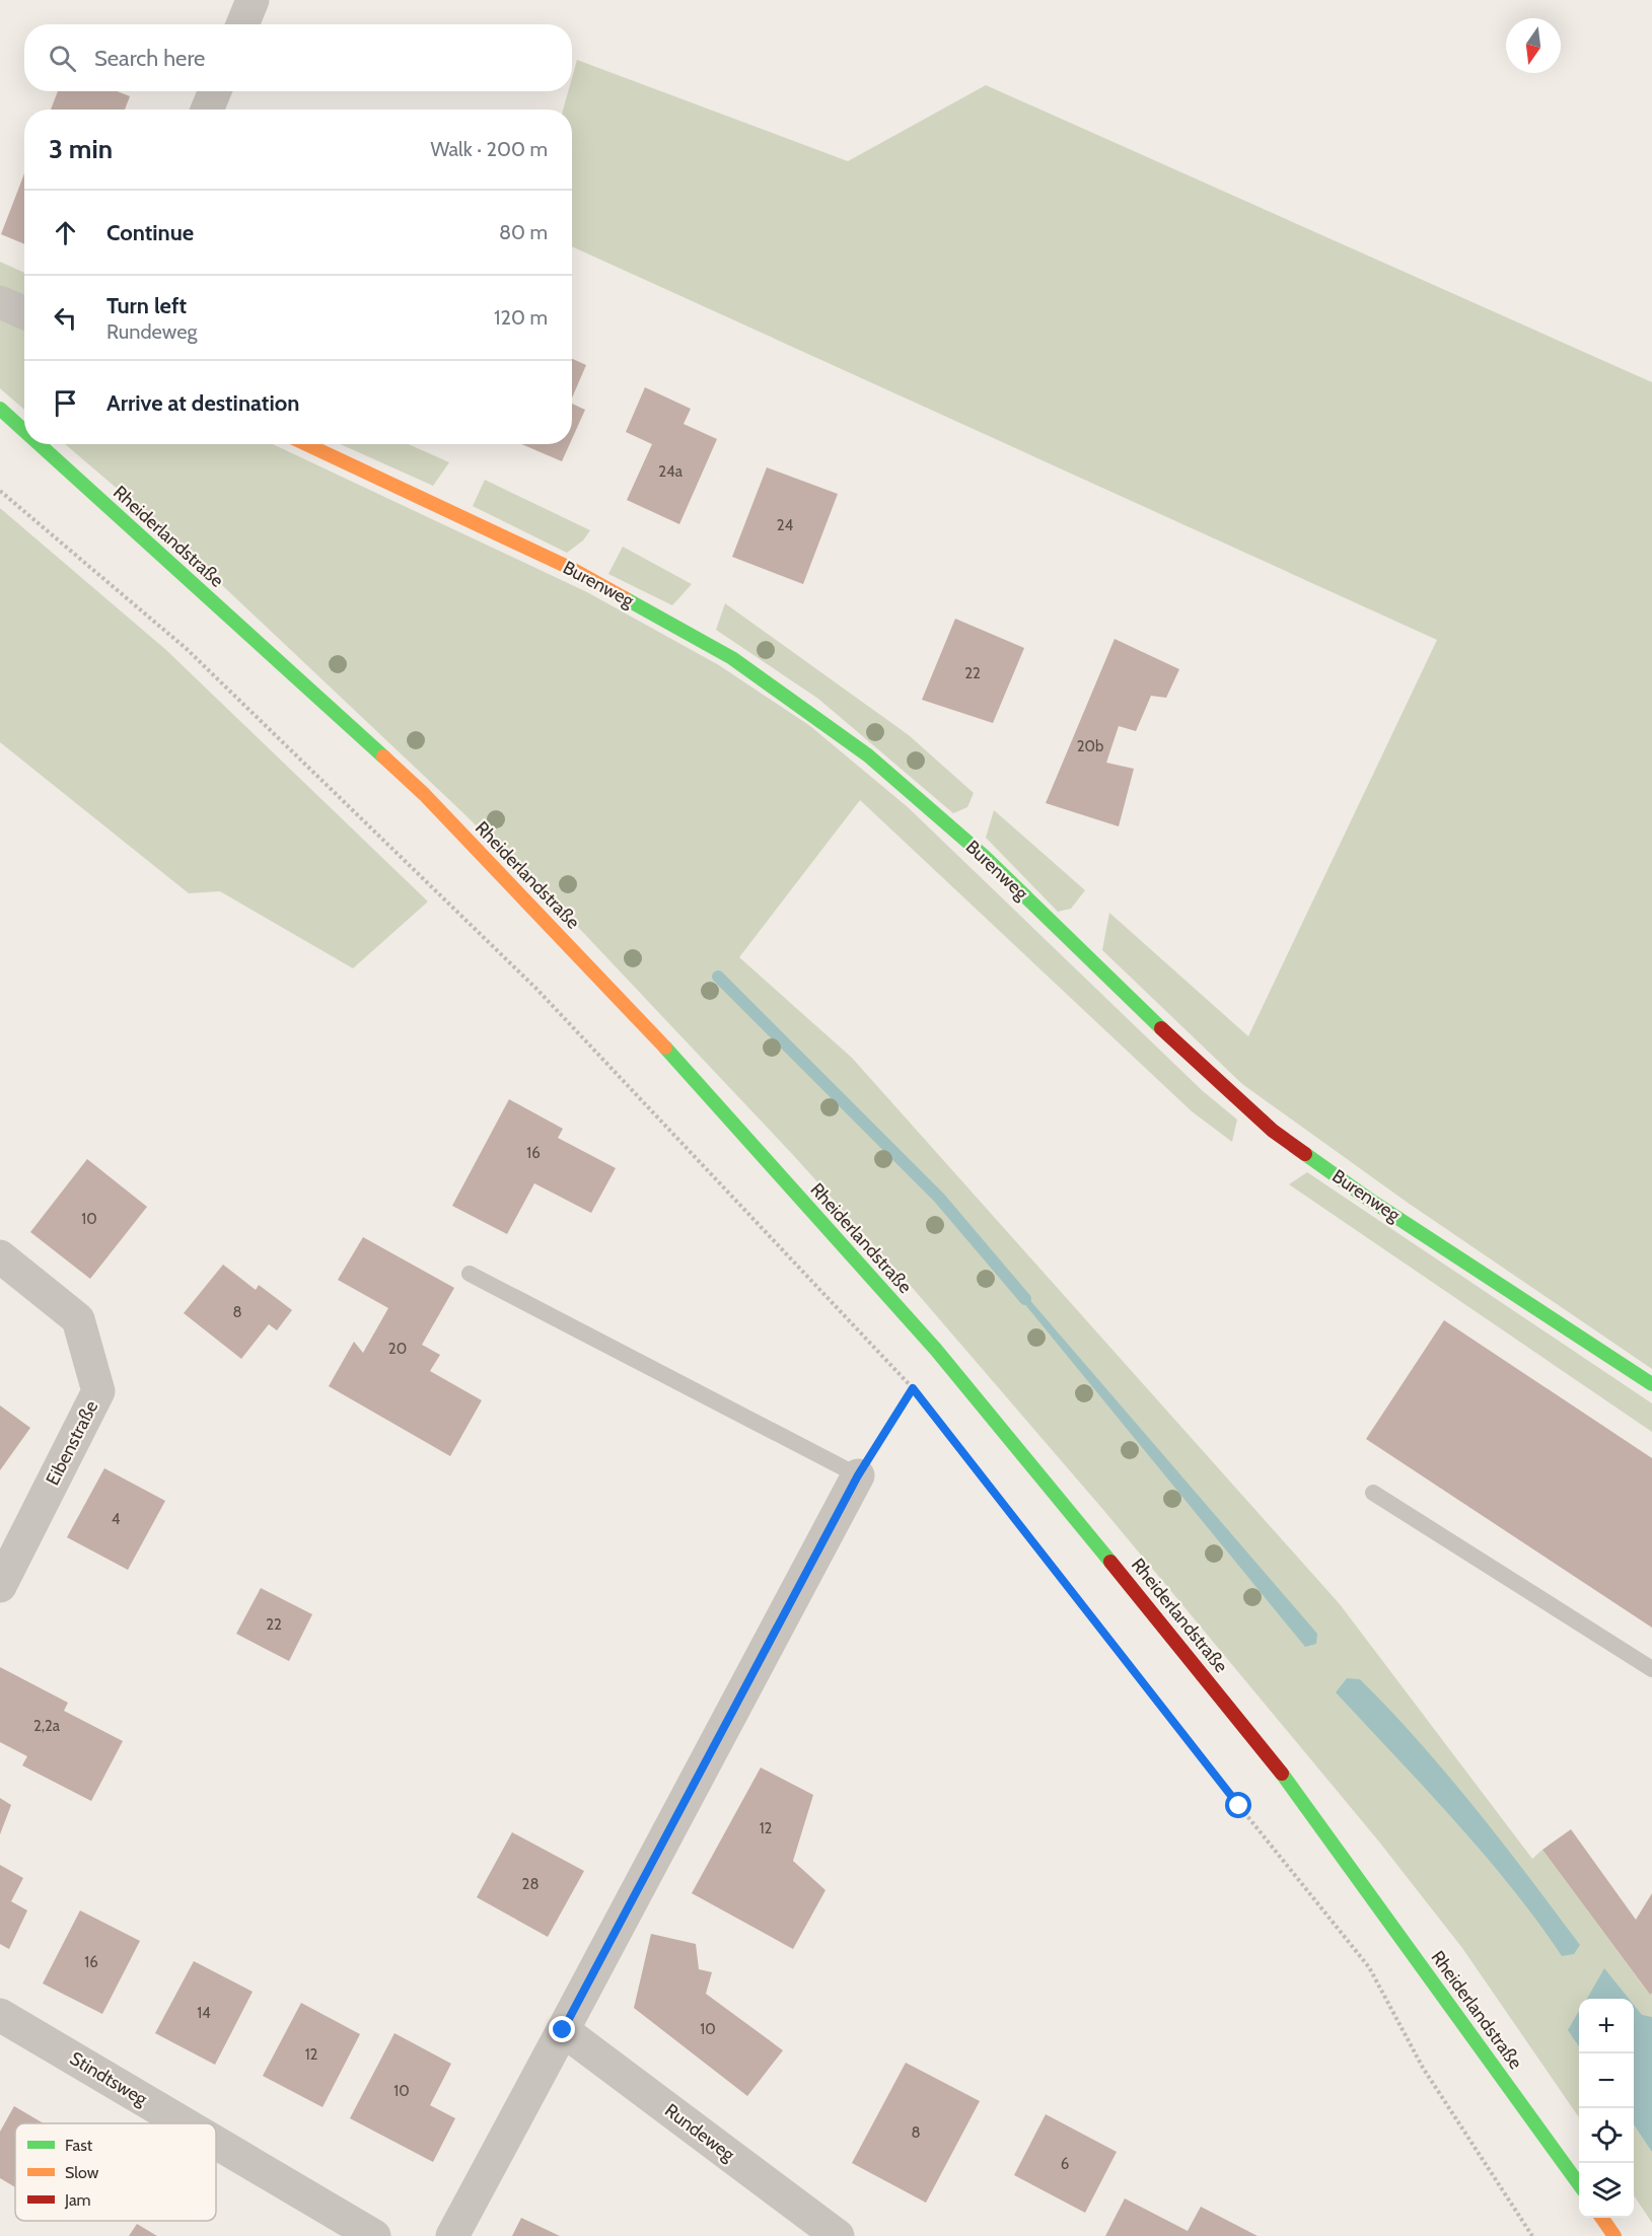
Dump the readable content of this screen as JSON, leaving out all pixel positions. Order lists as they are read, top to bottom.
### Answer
{
  "streets": {
    "main road": ["Rheiderlandstraße", "Burenweg"],
    "street": ["Eibenstraße", "Stindtsweg", "Rundeweg"]
  },
  "house_numbers": [
    "24a",
    "24",
    "22",
    "20b",
    "16",
    "10",
    "8",
    "20",
    "4",
    "22",
    "2,2a",
    "12",
    "28",
    "16",
    "14",
    "10",
    "12",
    "10",
    "8",
    "6"
  ],
  "legend": ["Fast", "Slow", "Jam"],
  "north": "bottom",
  "page": {
    "search": "Search here",
    "heading": ["3 min", "Walk · 200 m"],
    "list": [
      ["Continue", "80 m"],
      ["Turn left", "Rundeweg", "120 m"],
      "Arrive at destination"
    ],
    "map_buttons": ["+", "−"]
  }
}
